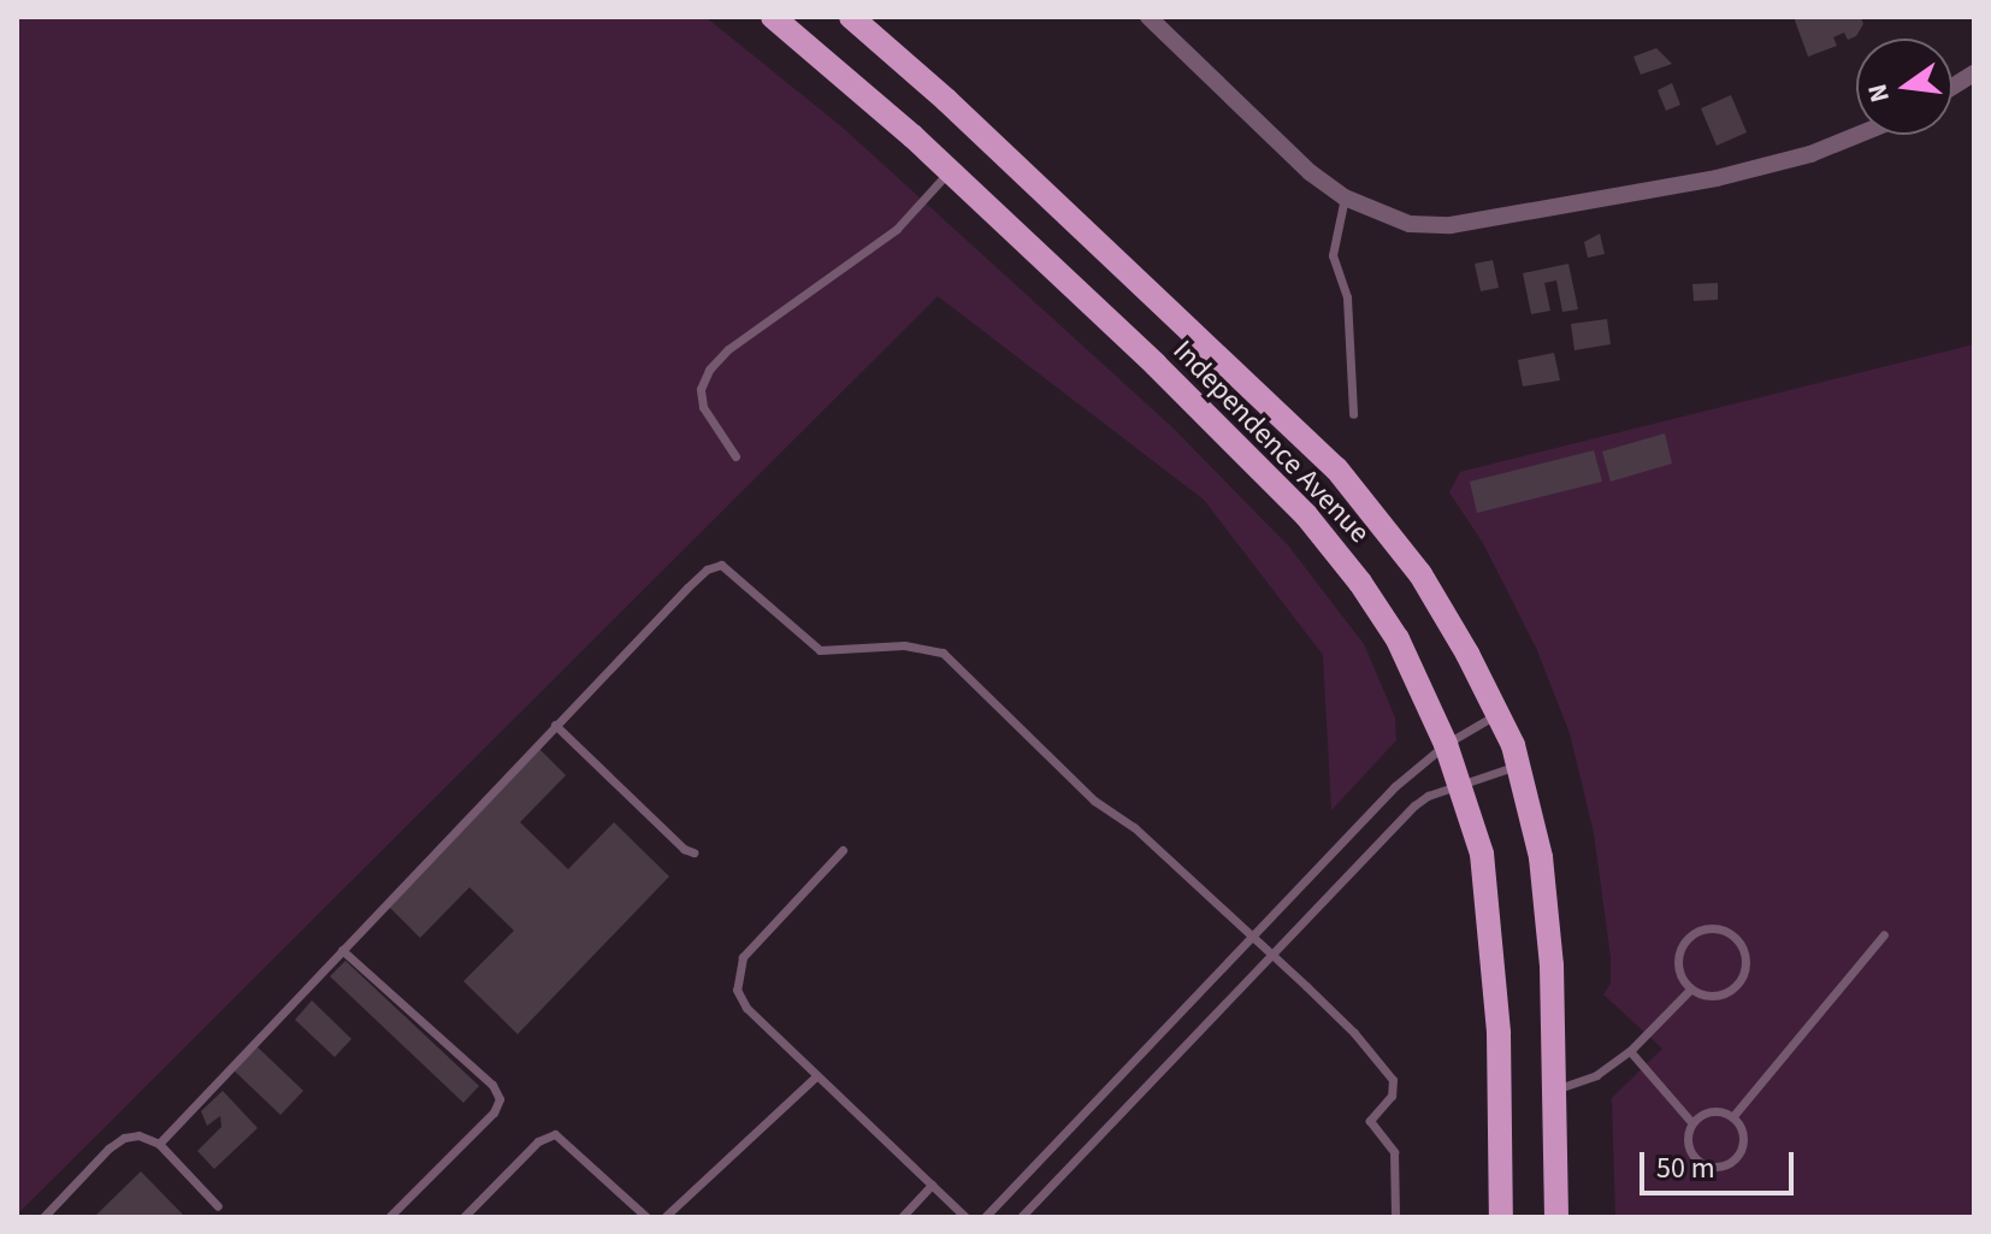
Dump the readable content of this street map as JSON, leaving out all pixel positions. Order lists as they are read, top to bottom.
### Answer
{
  "streets": {
    "main road": ["Independence Avenue"]
  },
  "scale_bar": "50 m",
  "north": "left"
}
